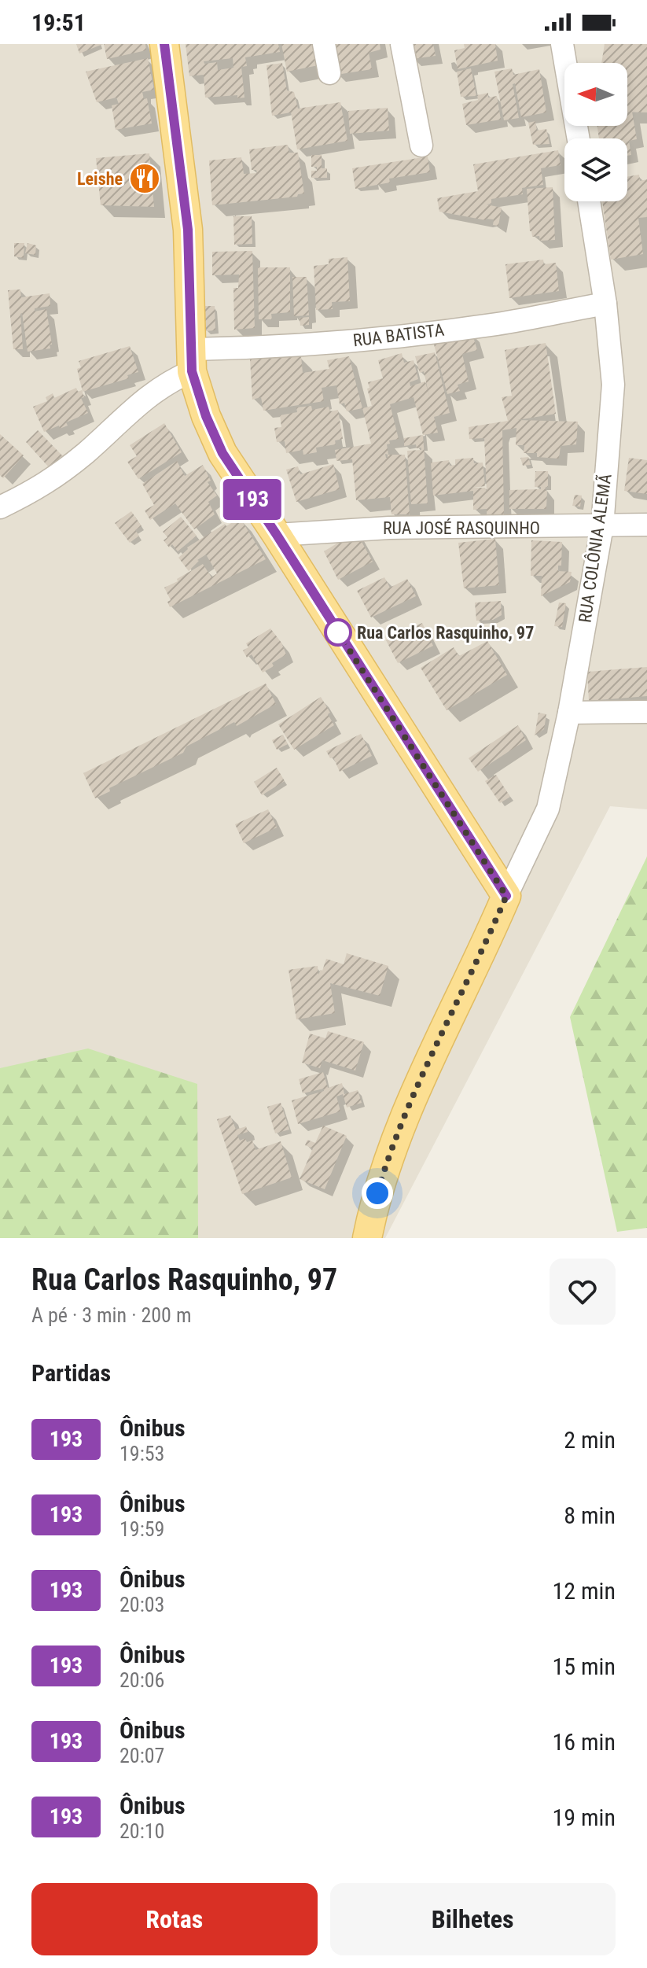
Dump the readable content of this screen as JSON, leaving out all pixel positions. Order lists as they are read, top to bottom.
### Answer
{
  "streets": {
    "street": ["RUA BATISTA", "RUA JOSÉ RASQUINHO", "RUA COLÔNIA ALEMÃ"]
  },
  "crossings": [
    ["RUA BATISTA", "RUA COLÔNIA ALEMÃ"],
    ["RUA JOSÉ RASQUINHO", "RUA COLÔNIA ALEMÃ"]
  ],
  "places": {
    "restaurant": ["Leishe"],
    "other": ["Rua Carlos Rasquinho, 97"]
  },
  "lines": ["bus line 193"],
  "north": "left",
  "page": {
    "status": "19:51",
    "on_map": "193",
    "heading": [
      ["Rua Carlos Rasquinho, 97", "A pé · 3 min · 200 m"],
      "Partidas"
    ],
    "list": [
      {
        "mark": "193",
        "name": "Ônibus",
        "note": "19:53",
        "value": "2 min"
      },
      {
        "mark": "193",
        "name": "Ônibus",
        "note": "19:59",
        "value": "8 min"
      },
      {
        "mark": "193",
        "name": "Ônibus",
        "note": "20:03",
        "value": "12 min"
      },
      {
        "mark": "193",
        "name": "Ônibus",
        "note": "20:06",
        "value": "15 min"
      },
      {
        "mark": "193",
        "name": "Ônibus",
        "note": "20:07",
        "value": "16 min"
      },
      {
        "mark": "193",
        "name": "Ônibus",
        "note": "20:10",
        "value": "19 min"
      }
    ],
    "buttons": ["Rotas", "Bilhetes"]
  }
}
